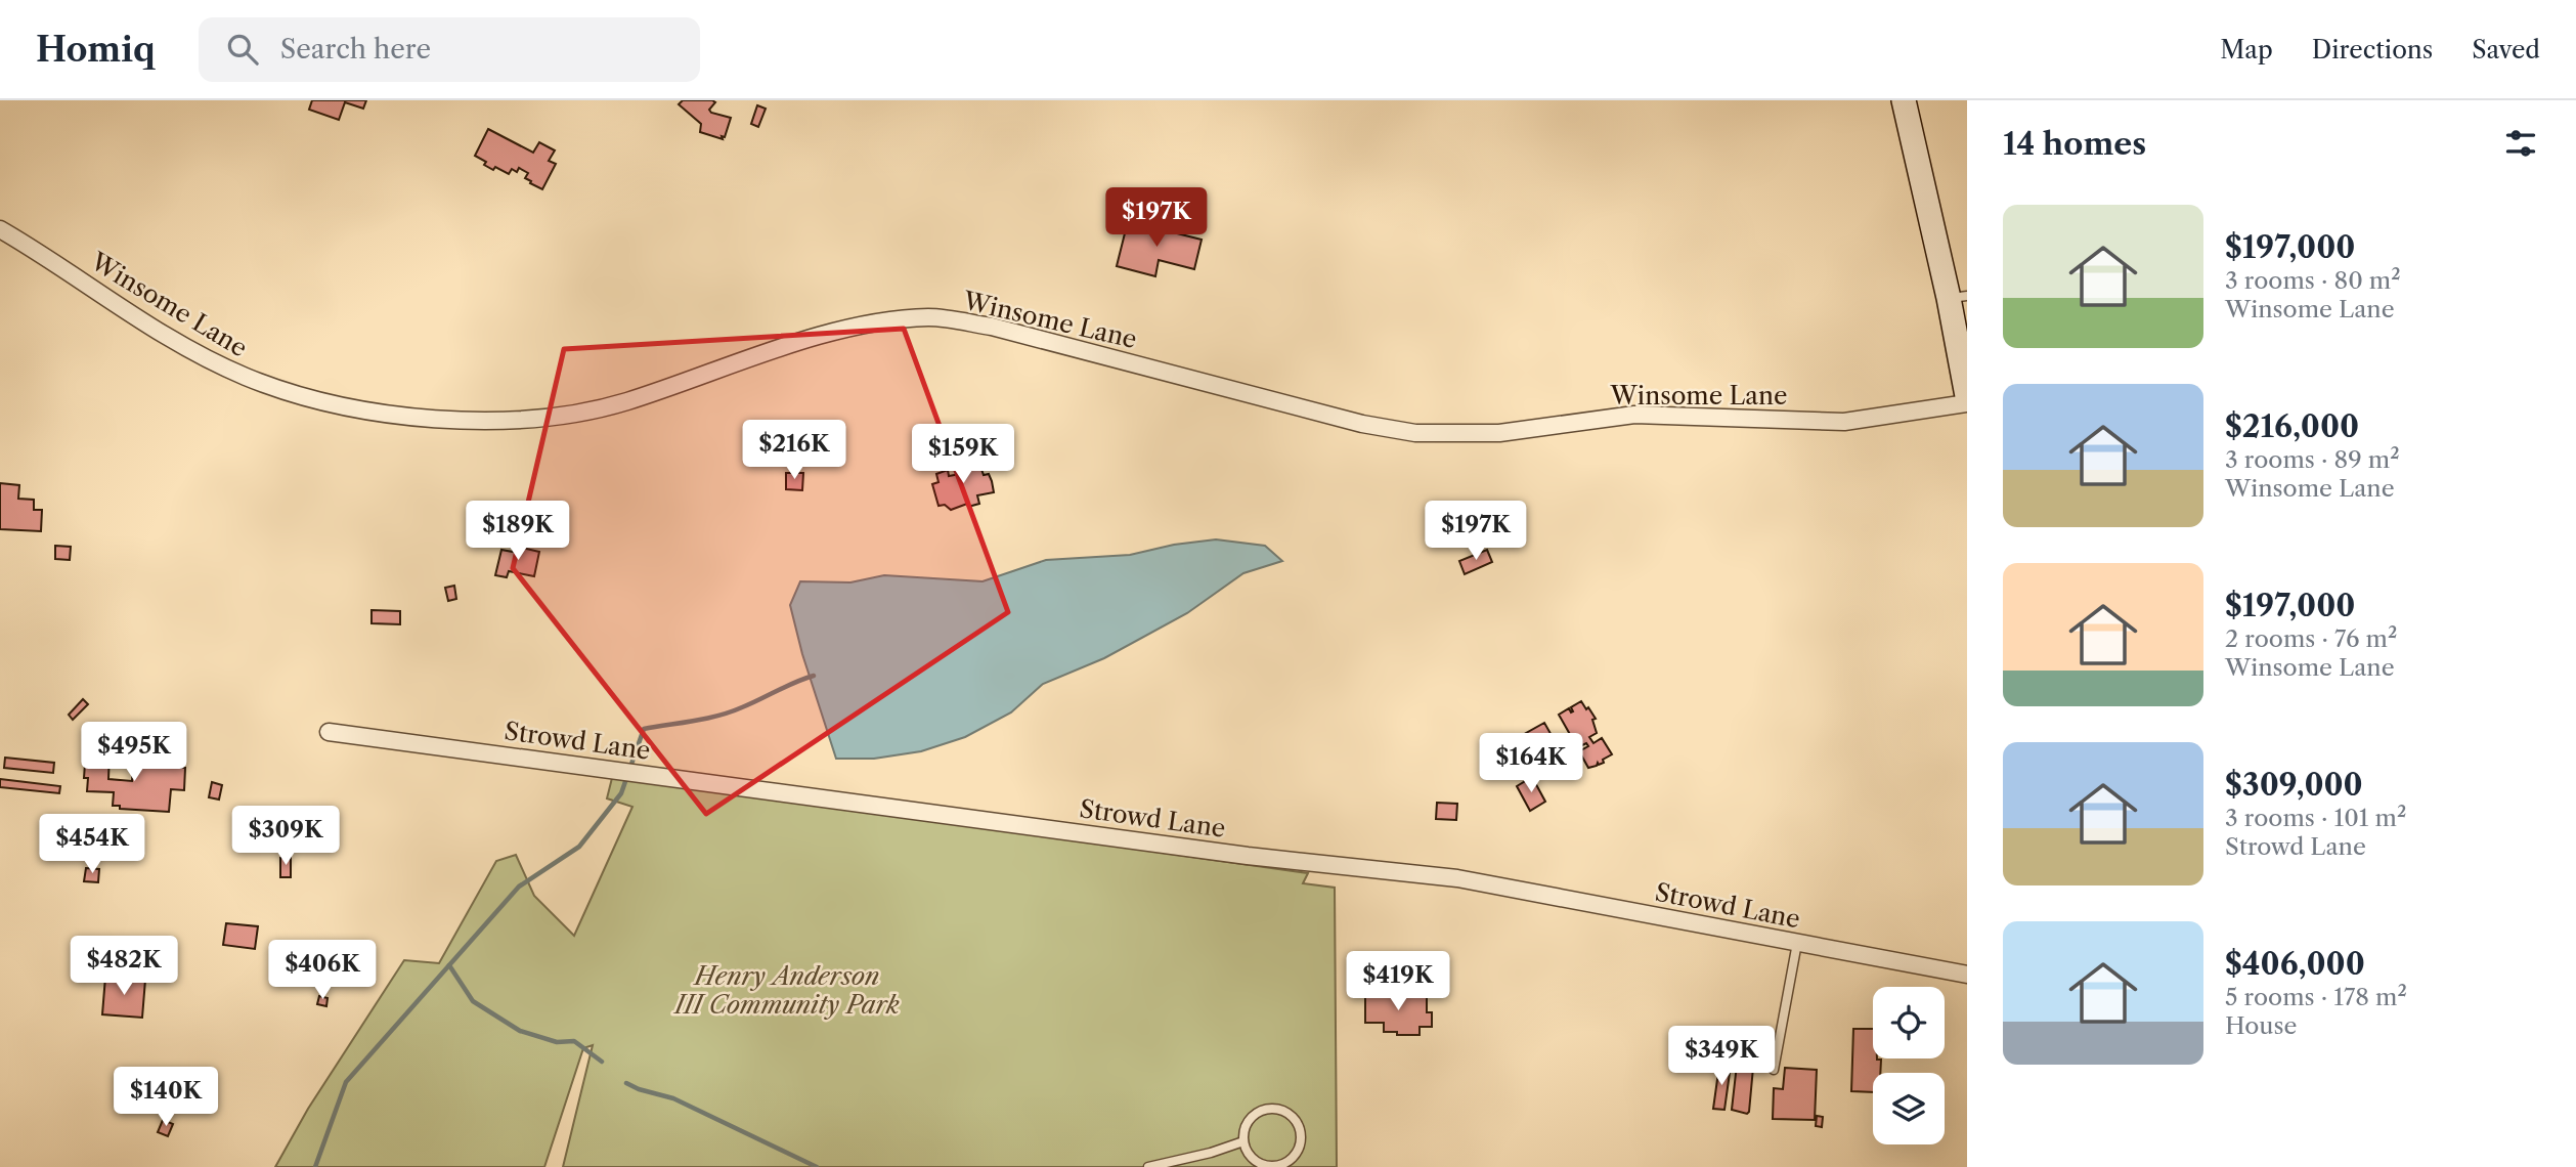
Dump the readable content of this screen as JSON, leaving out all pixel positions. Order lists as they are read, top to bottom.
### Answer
{
  "streets": {
    "street": ["Winsome Lane", "Strowd Lane"]
  },
  "parks": ["Henry Anderson III Community Park"],
  "page": {
    "header": "Homiq",
    "search": "Search here",
    "nav": ["Map", "Directions", "Saved"],
    "heading": "14 homes",
    "list": [
      {
        "name": "$197,000",
        "note": "3 rooms · 80 m² · Winsome Lane"
      },
      {
        "name": "$216,000",
        "note": "3 rooms · 89 m² · Winsome Lane"
      },
      {
        "name": "$197,000",
        "note": "2 rooms · 76 m² · Winsome Lane"
      },
      {
        "name": "$309,000",
        "note": "3 rooms · 101 m² · Strowd Lane"
      },
      {
        "name": "$406,000",
        "note": "5 rooms · 178 m² · House"
      }
    ],
    "price": [
      "$197K",
      "$216K",
      "$159K",
      "$189K",
      "$197K",
      "$495K",
      "$164K",
      "$309K",
      "$454K",
      "$482K",
      "$406K",
      "$419K",
      "$349K",
      "$140K"
    ]
  }
}
